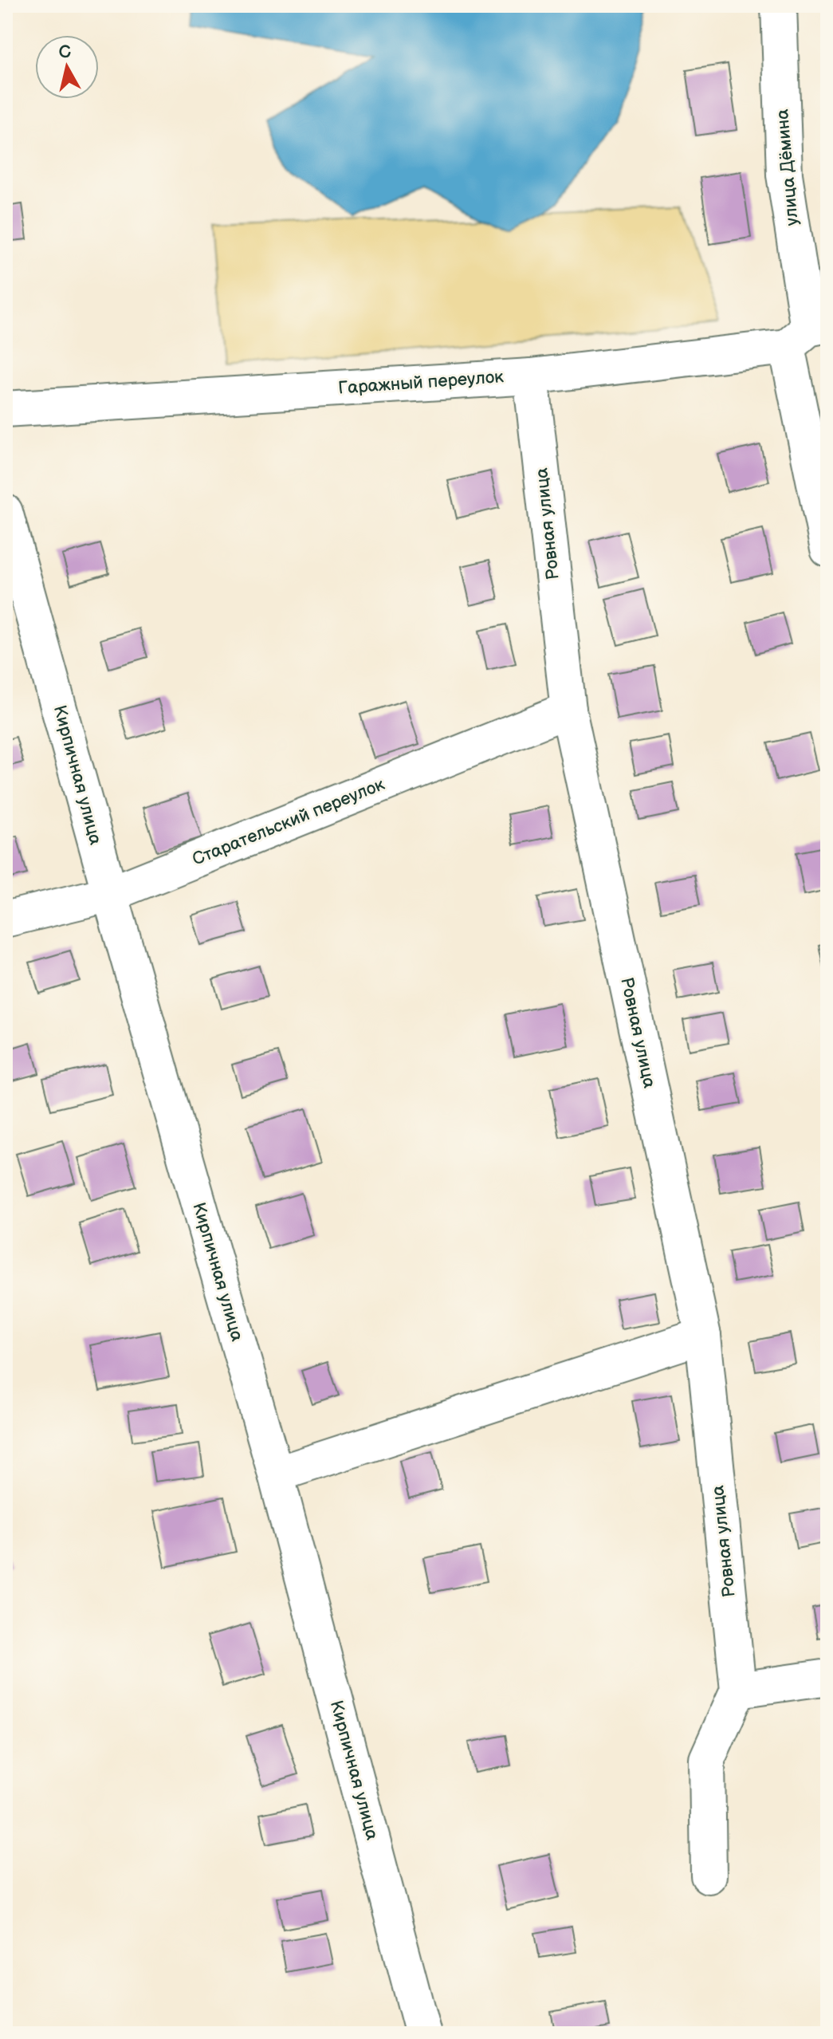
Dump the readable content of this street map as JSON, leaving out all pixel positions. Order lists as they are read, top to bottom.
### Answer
{
  "streets": {
    "street": [
      "улица Дёмина",
      "Гаражный переулок",
      "Ровная улица",
      "Кирпичная улица",
      "Старательский переулок"
    ]
  },
  "crossings": [
    ["улица Дёмина", "Гаражный переулок"],
    ["Гаражный переулок", "Ровная улица"],
    ["Ровная улица", "Старательский переулок"],
    ["Кирпичная улица", "Старательский переулок"]
  ],
  "north": "top"
}
